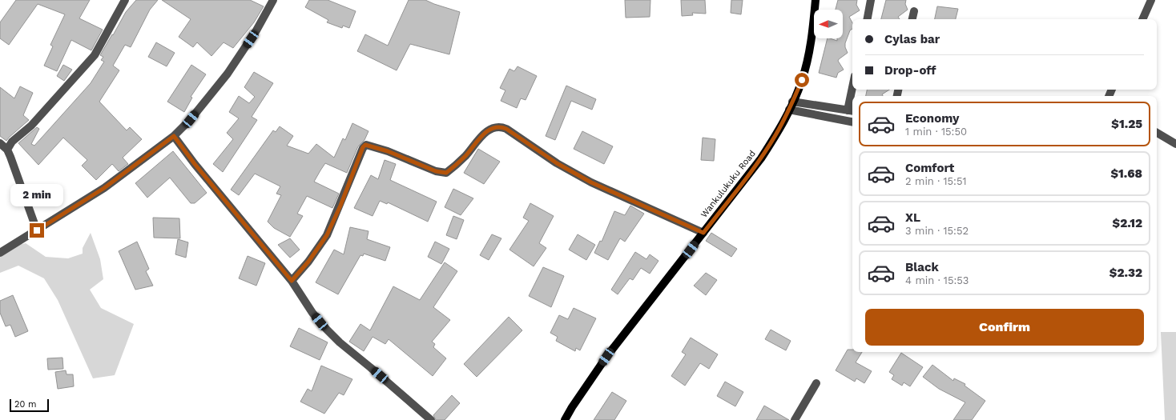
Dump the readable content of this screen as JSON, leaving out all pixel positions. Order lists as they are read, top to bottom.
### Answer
{
  "streets": {
    "main road": ["Wankulukuku Road"]
  },
  "scale_bar": "20 m",
  "north": "left",
  "page": {
    "banner": ["Cylas bar", "Drop-off"],
    "list": [
      {
        "name": "Economy",
        "note": "1 min · 15:50",
        "value": "$1.25"
      },
      {
        "name": "Comfort",
        "note": "2 min · 15:51",
        "value": "$1.68"
      },
      {
        "name": "XL",
        "note": "3 min · 15:52",
        "value": "$2.12"
      },
      {
        "name": "Black",
        "note": "4 min · 15:53",
        "value": "$2.32"
      }
    ],
    "bubble": "2 min",
    "buttons": "Confirm",
    "scale": "20 m"
  }
}
